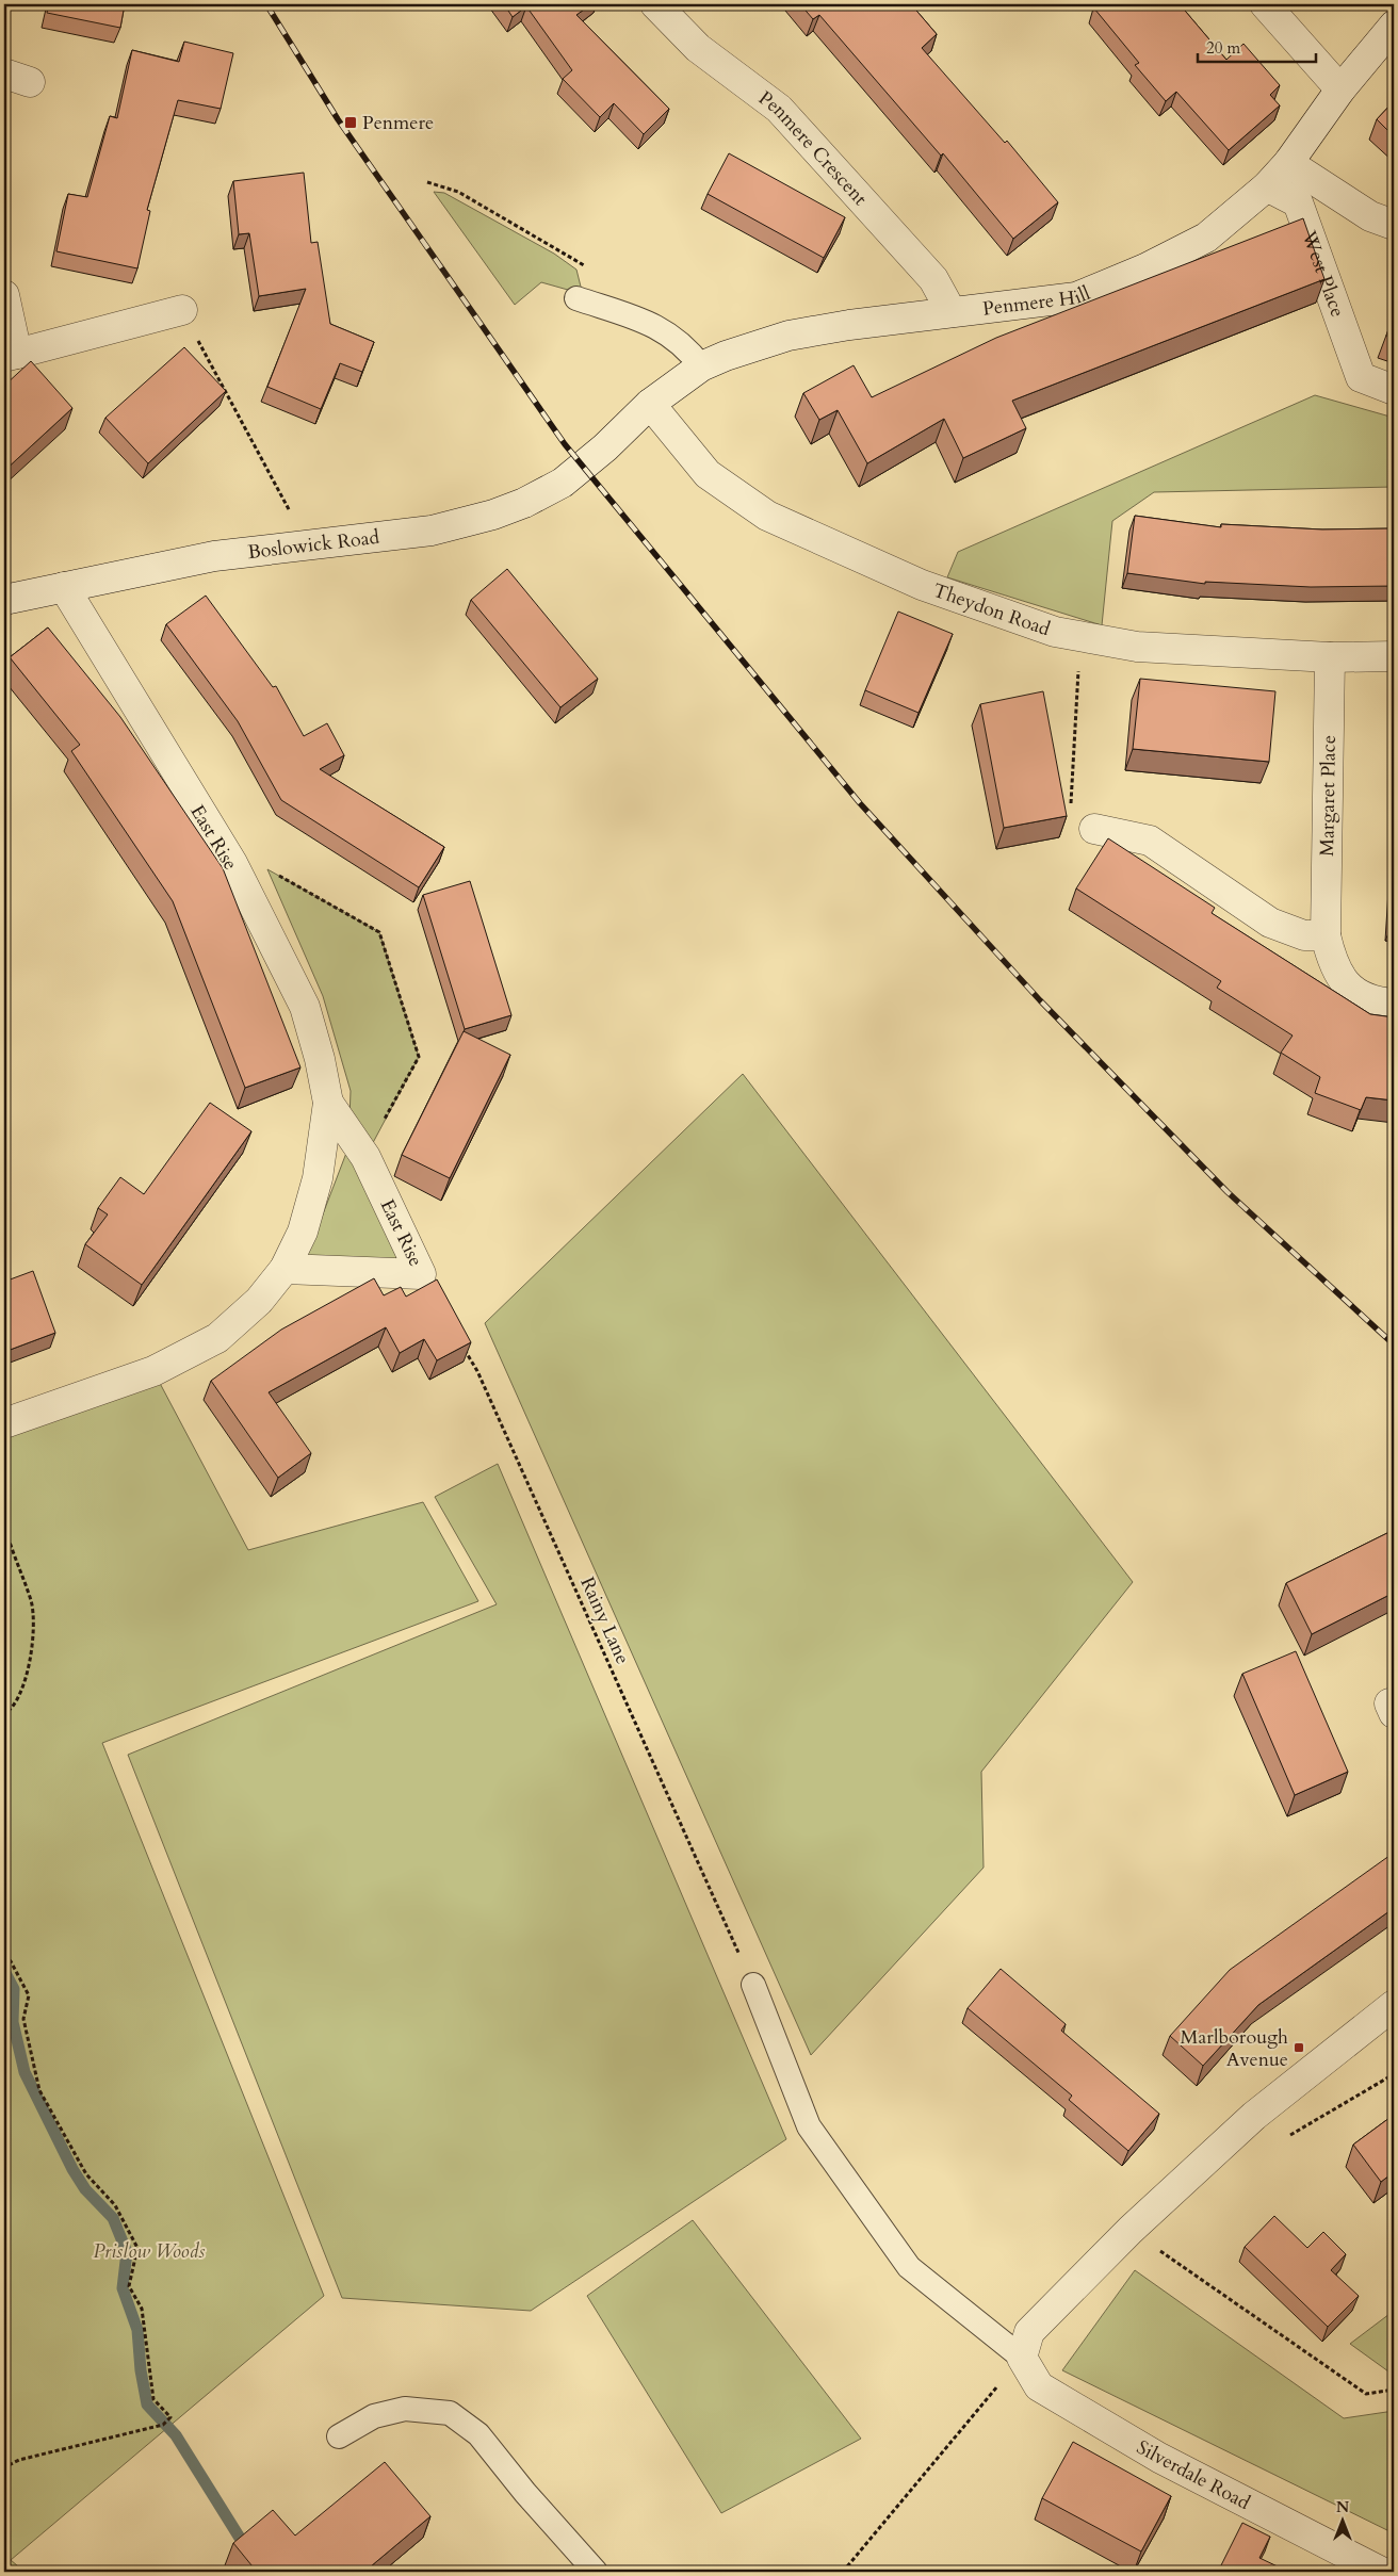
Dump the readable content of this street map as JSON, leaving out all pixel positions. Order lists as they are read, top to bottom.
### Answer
{
  "streets": {
    "street": [
      "Penmere Crescent",
      "West Place",
      "Penmere Hill",
      "Boslowick Road",
      "Theydon Road",
      "Margaret Place",
      "East Rise",
      "Silverdale Road"
    ],
    "path": ["Rainy Lane"]
  },
  "crossings": [
    ["Penmere Crescent", "Penmere Hill"],
    ["West Place", "Penmere Hill"],
    ["Penmere Hill", "Boslowick Road"],
    ["Penmere Hill", "Theydon Road"],
    ["Boslowick Road", "East Rise"],
    ["Theydon Road", "Margaret Place"]
  ],
  "parks": ["Prislow Woods"],
  "places": {
    "transit": ["Penmere", "Marlborough Avenue"]
  },
  "scale_bar": "20 m",
  "north": "top"
}
